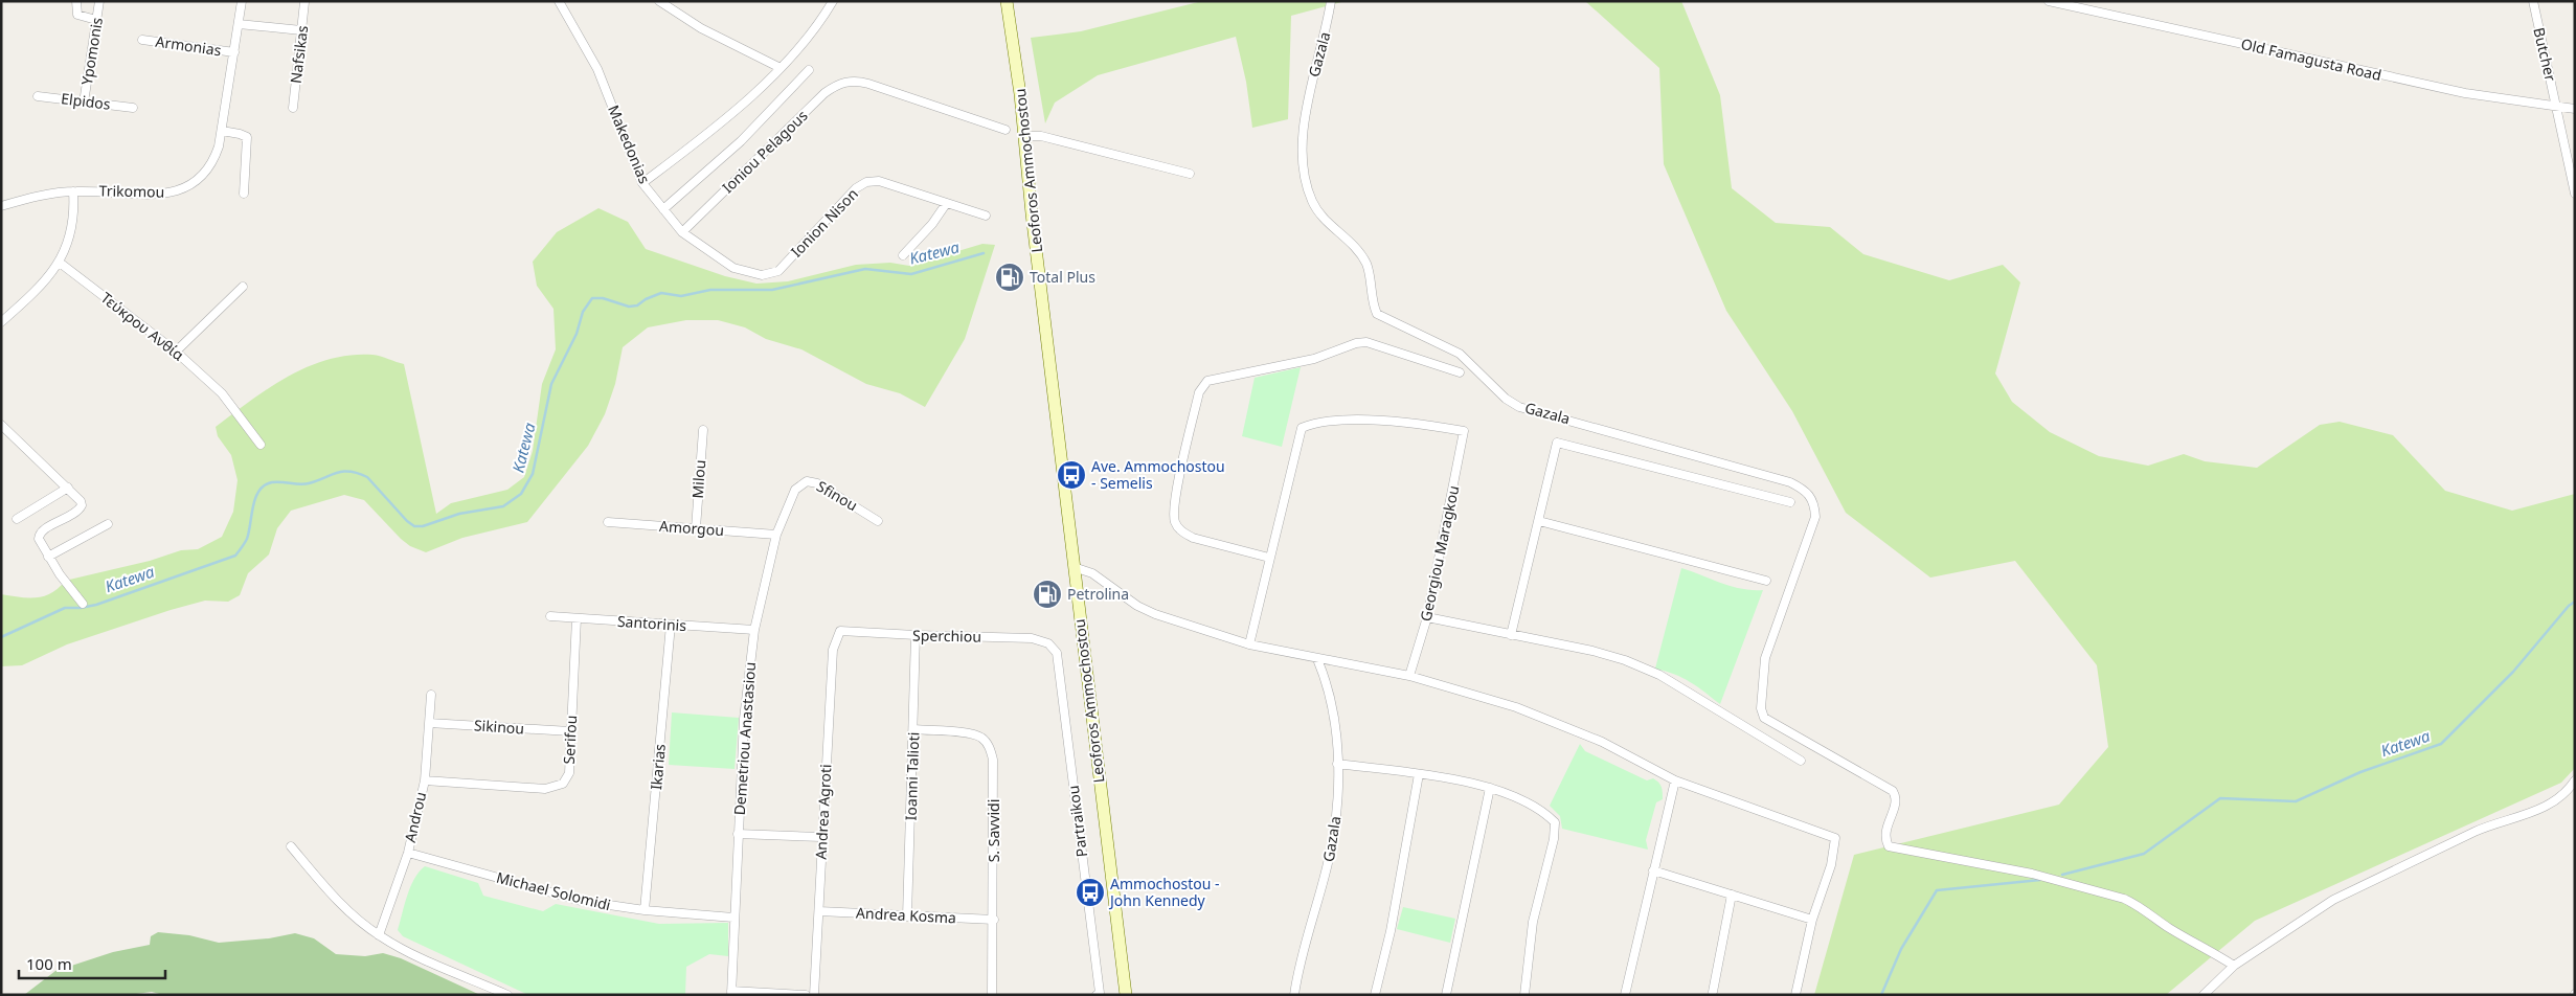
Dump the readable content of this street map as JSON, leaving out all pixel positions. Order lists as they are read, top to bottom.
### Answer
{
  "streets": {
    "main road": ["Leoforos Ammochostou"],
    "street": [
      "Armonias",
      "Ypomonis",
      "Nafsikas",
      "Gazala",
      "Butcher",
      "Old Famagusta Road",
      "Elpidos",
      "Makedonias",
      "Ioniou Pelagous",
      "Trikomou",
      "Ionion Nison",
      "Τεύκρου Ανθία",
      "Milou",
      "Sfinou",
      "Amorgou",
      "Georgiou Maragkou",
      "Santorinis",
      "Sperchiou",
      "Sikinou",
      "Demetriou Anastasiou",
      "Serifou",
      "Ikarias",
      "Ioanni Talioti",
      "Andrea Agroti",
      "Androu",
      "Partraikou",
      "S. Savvidi",
      "Michael Solomidi",
      "Andrea Kosma"
    ]
  },
  "crossings": [
    ["Armonias", "Trikomou"],
    ["Ypomonis", "Elpidos"],
    ["Butcher", "Old Famagusta Road"],
    ["Makedonias", "Ioniou Pelagous"],
    ["Makedonias", "Ionion Nison"],
    ["Milou", "Amorgou"],
    ["Sfinou", "Demetriou Anastasiou"],
    ["Amorgou", "Demetriou Anastasiou"],
    ["Santorinis", "Demetriou Anastasiou"],
    ["Santorinis", "Serifou"],
    ["Santorinis", "Ikarias"],
    ["Sperchiou", "Ioanni Talioti"],
    ["Sperchiou", "Andrea Agroti"],
    ["Sperchiou", "Partraikou"],
    ["Sikinou", "Serifou"],
    ["Sikinou", "Androu"],
    ["Demetriou Anastasiou", "Michael Solomidi"],
    ["Serifou", "Androu"],
    ["Ikarias", "Michael Solomidi"],
    ["Ioanni Talioti", "S. Savvidi"],
    ["Ioanni Talioti", "Andrea Kosma"],
    ["Andrea Agroti", "Andrea Kosma"],
    ["Androu", "Michael Solomidi"],
    ["S. Savvidi", "Andrea Kosma"]
  ],
  "water": ["Katewa"],
  "places": {
    "fuel station": ["Total Plus", "Petrolina"],
    "bus stop": ["Ave. Ammochostou - Semelis", "Ammochostou - John Kennedy"]
  },
  "scale_bar": "100 m"
}
